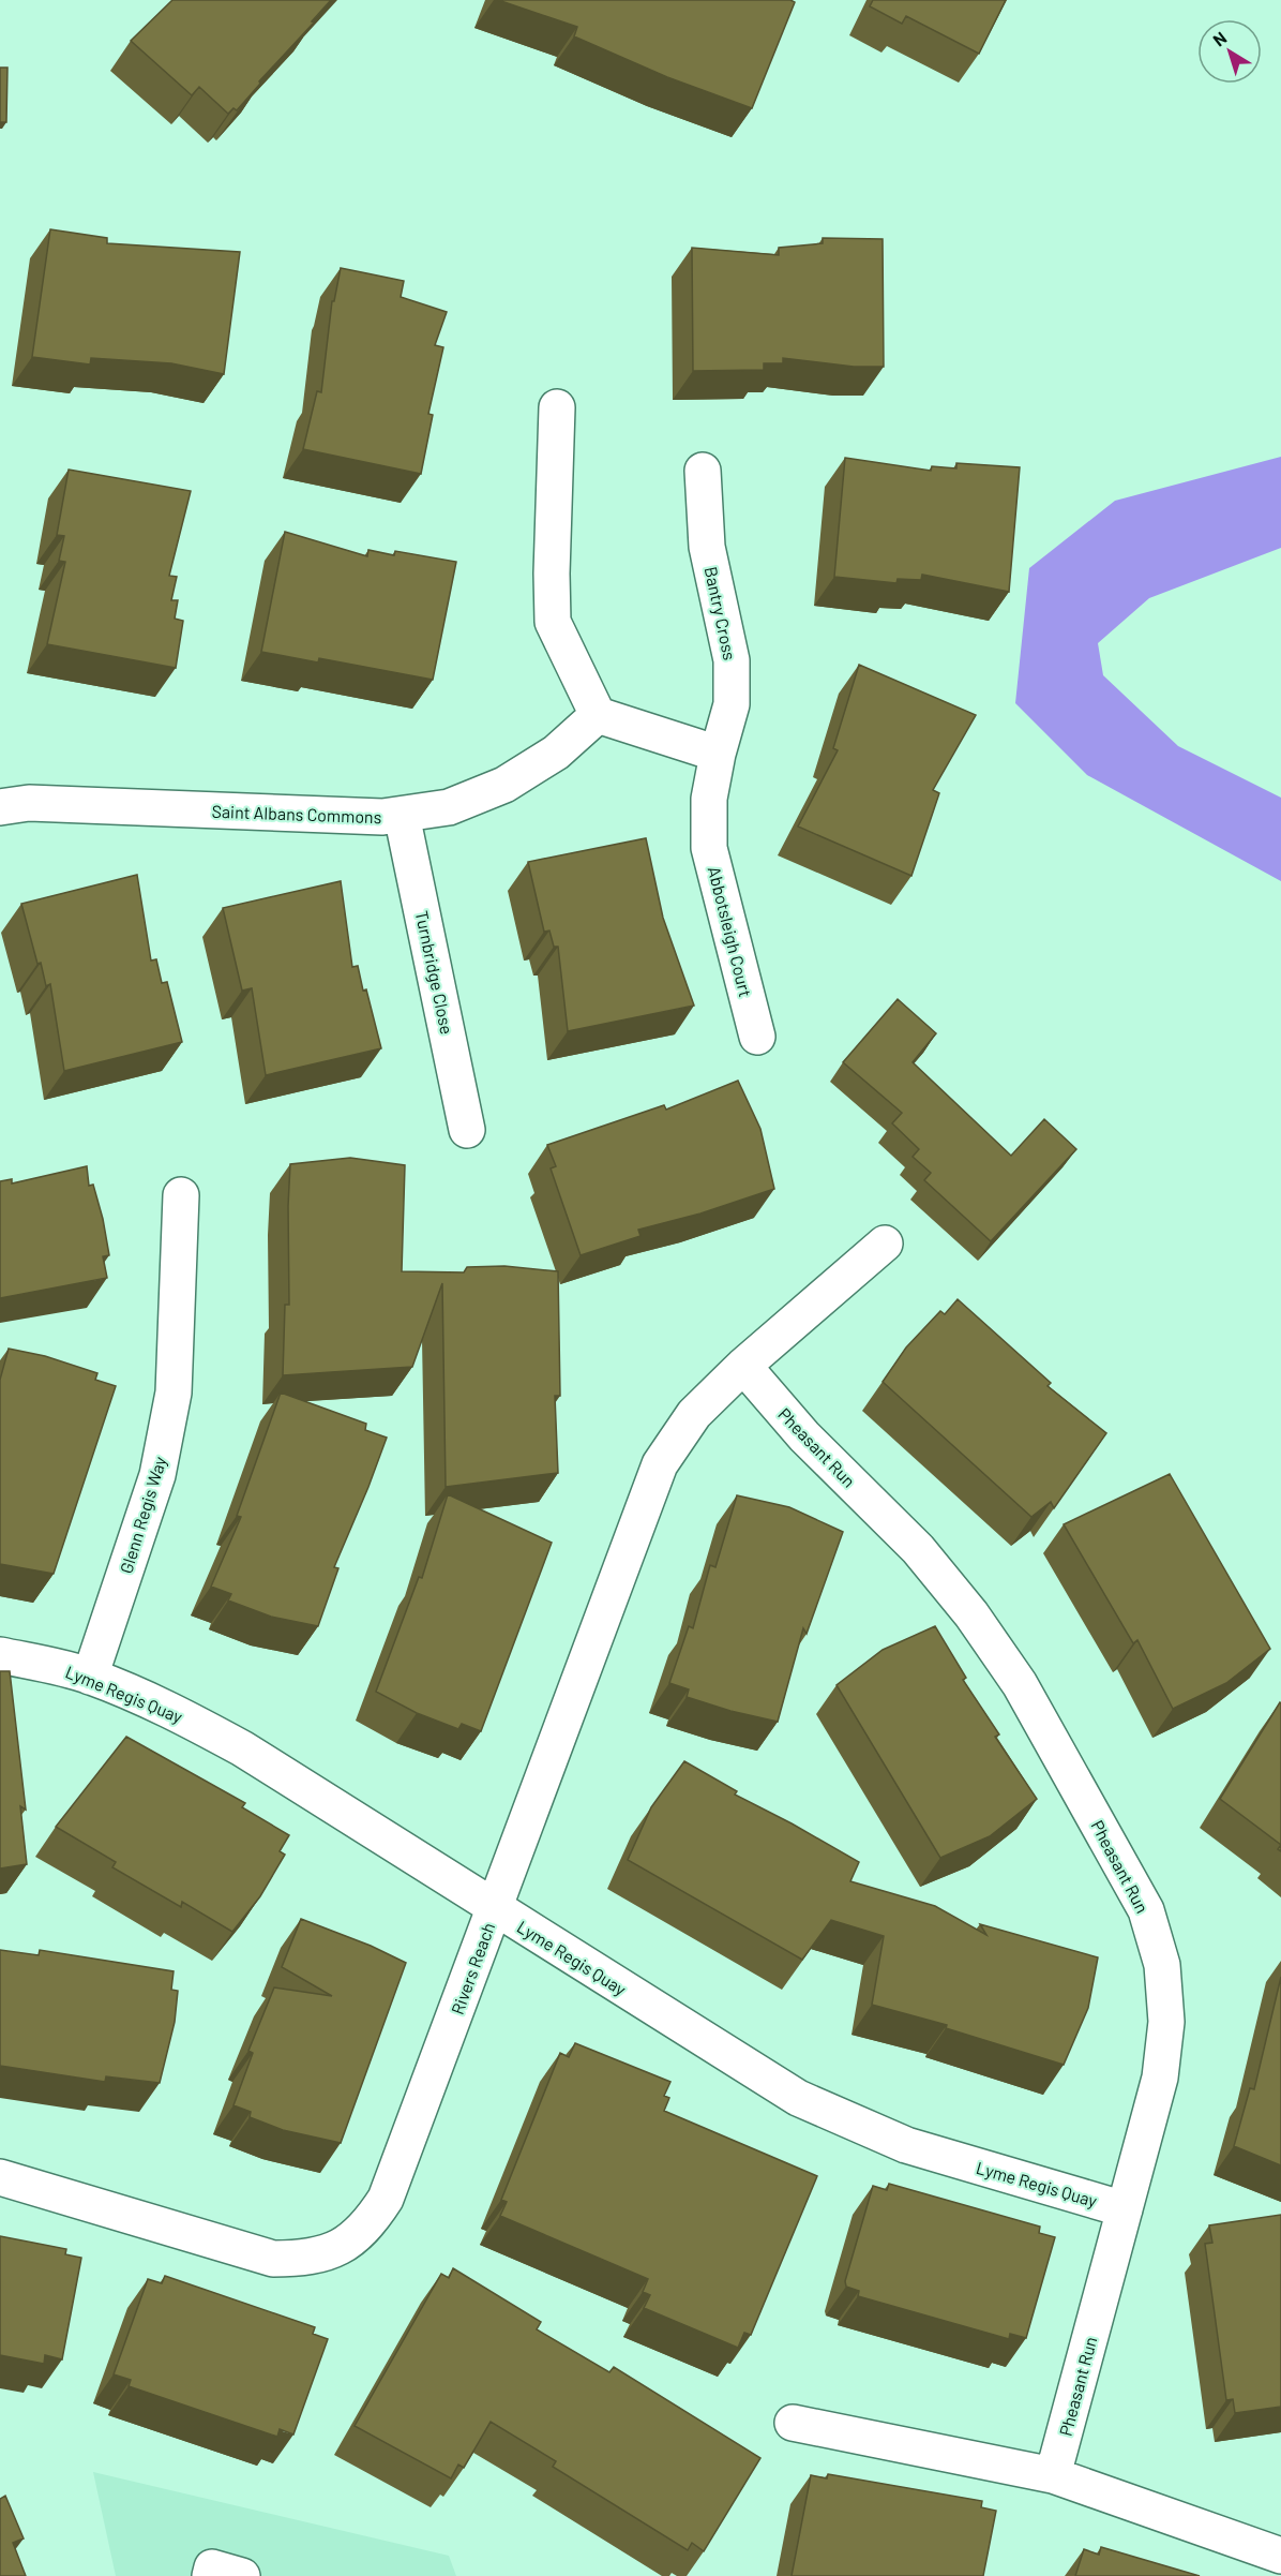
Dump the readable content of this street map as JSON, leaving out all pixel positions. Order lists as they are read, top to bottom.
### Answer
{
  "streets": {
    "street": [
      "Bantry Cross",
      "Saint Albans Commons",
      "Abbotsleigh Court",
      "Turnbridge Close",
      "Pheasant Run",
      "Glenn Regis Way",
      "Lyme Regis Quay",
      "Rivers Reach"
    ]
  },
  "crossings": [
    ["Bantry Cross", "Abbotsleigh Court"],
    ["Saint Albans Commons", "Turnbridge Close"],
    ["Pheasant Run", "Lyme Regis Quay"],
    ["Pheasant Run", "Rivers Reach"],
    ["Glenn Regis Way", "Lyme Regis Quay"],
    ["Lyme Regis Quay", "Rivers Reach"]
  ],
  "north": "top left"
}
